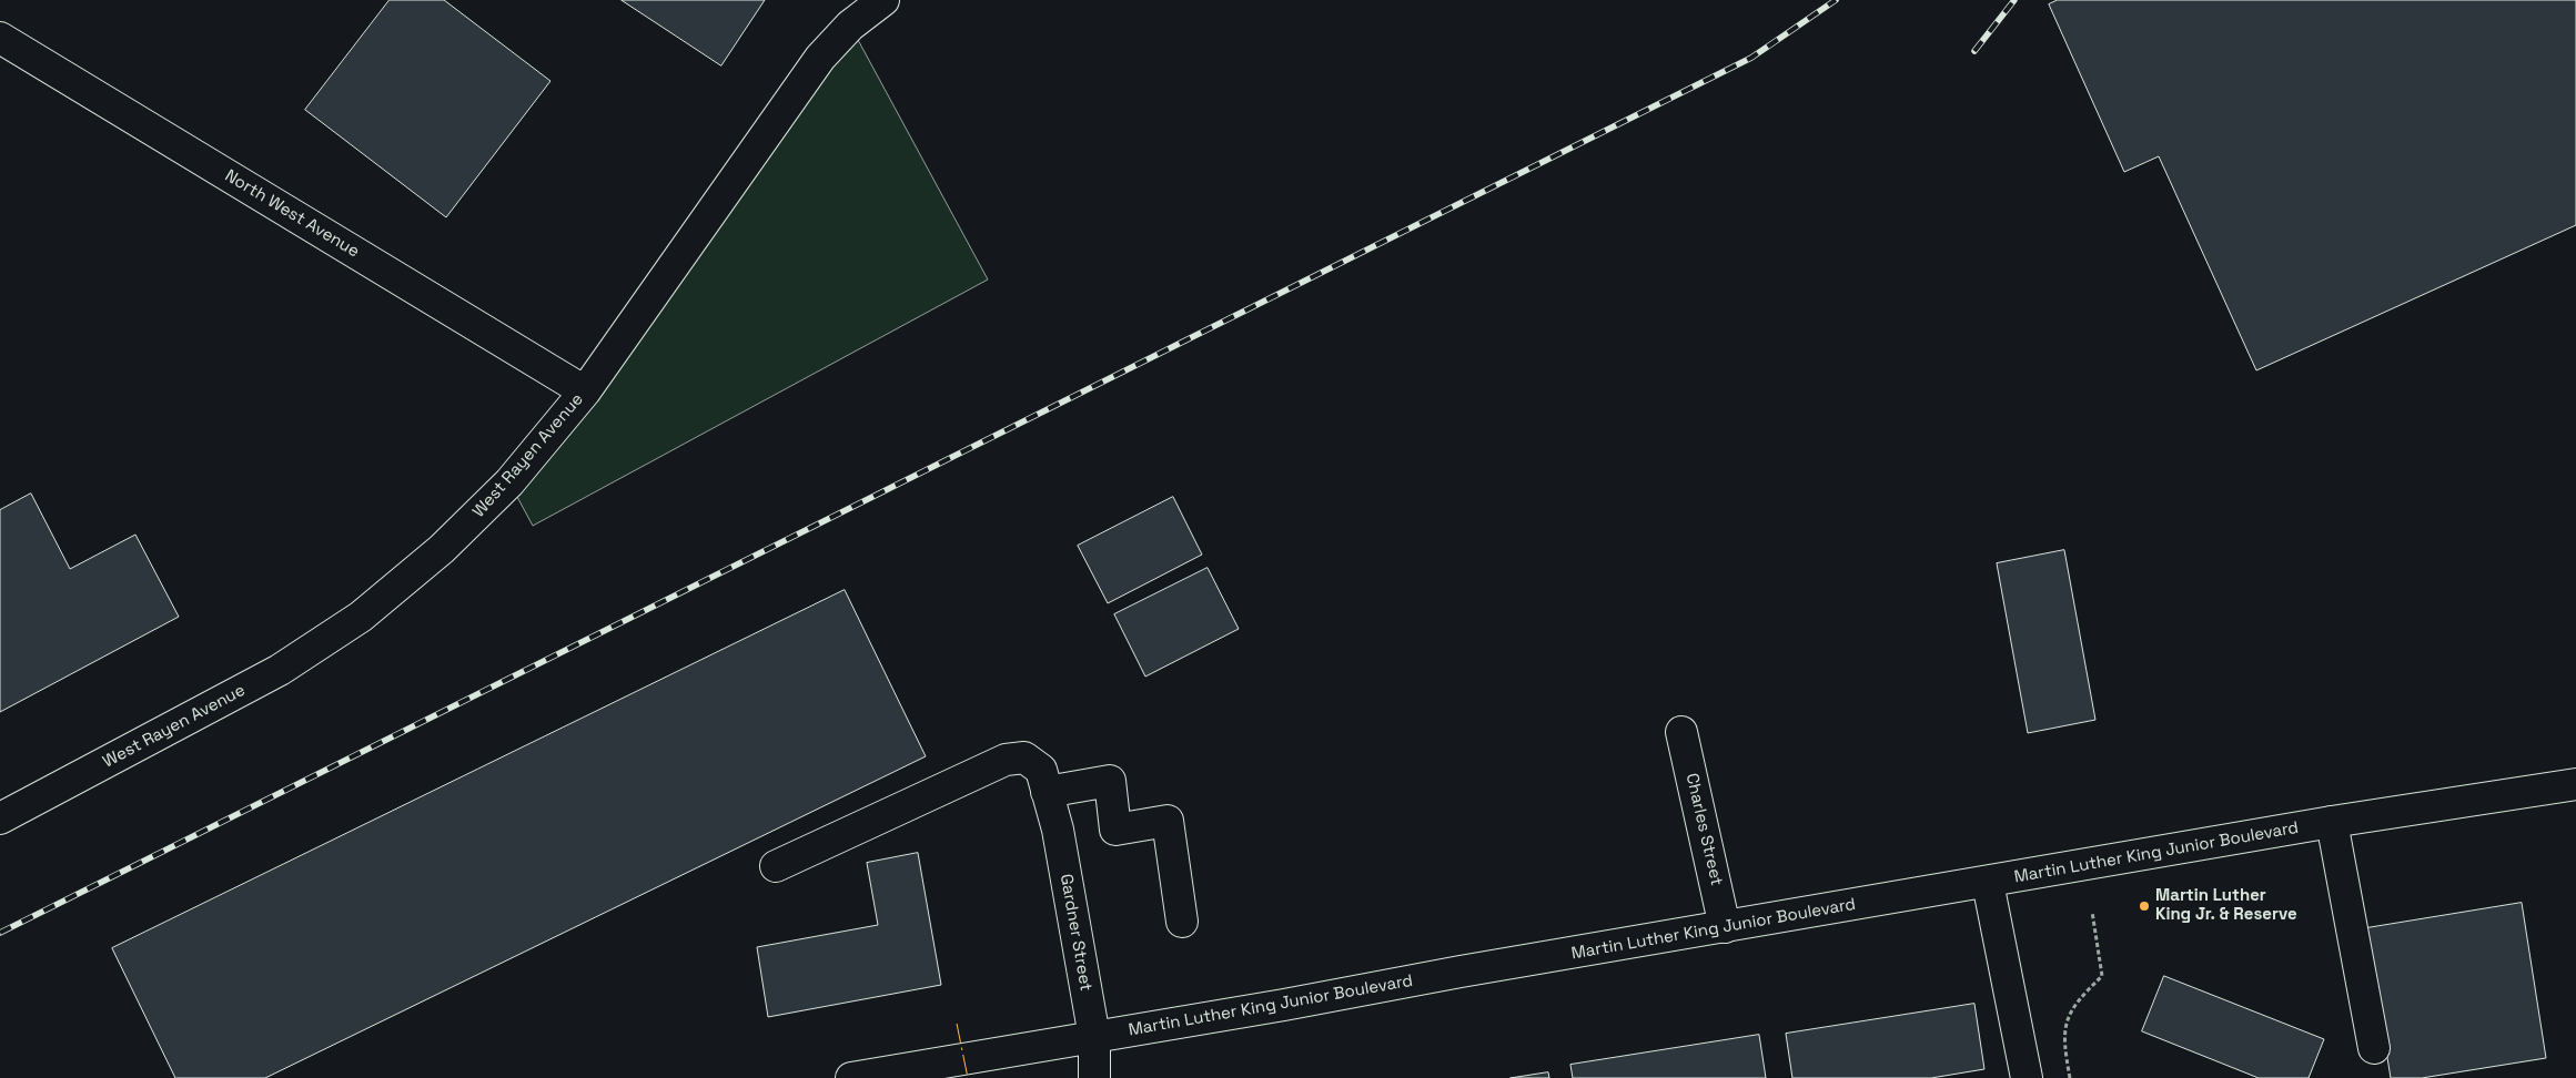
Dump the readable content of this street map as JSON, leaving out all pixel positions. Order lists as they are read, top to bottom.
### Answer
{
  "streets": {
    "street": [
      "North West Avenue",
      "West Rayen Avenue",
      "Charles Street",
      "Martin Luther King Junior Boulevard",
      "Gardner Street"
    ]
  },
  "crossings": [
    ["North West Avenue", "West Rayen Avenue"],
    ["Charles Street", "Martin Luther King Junior Boulevard"],
    ["Martin Luther King Junior Boulevard", "Gardner Street"]
  ],
  "places": ["Martin Luther King Jr. & Reserve"]
}
